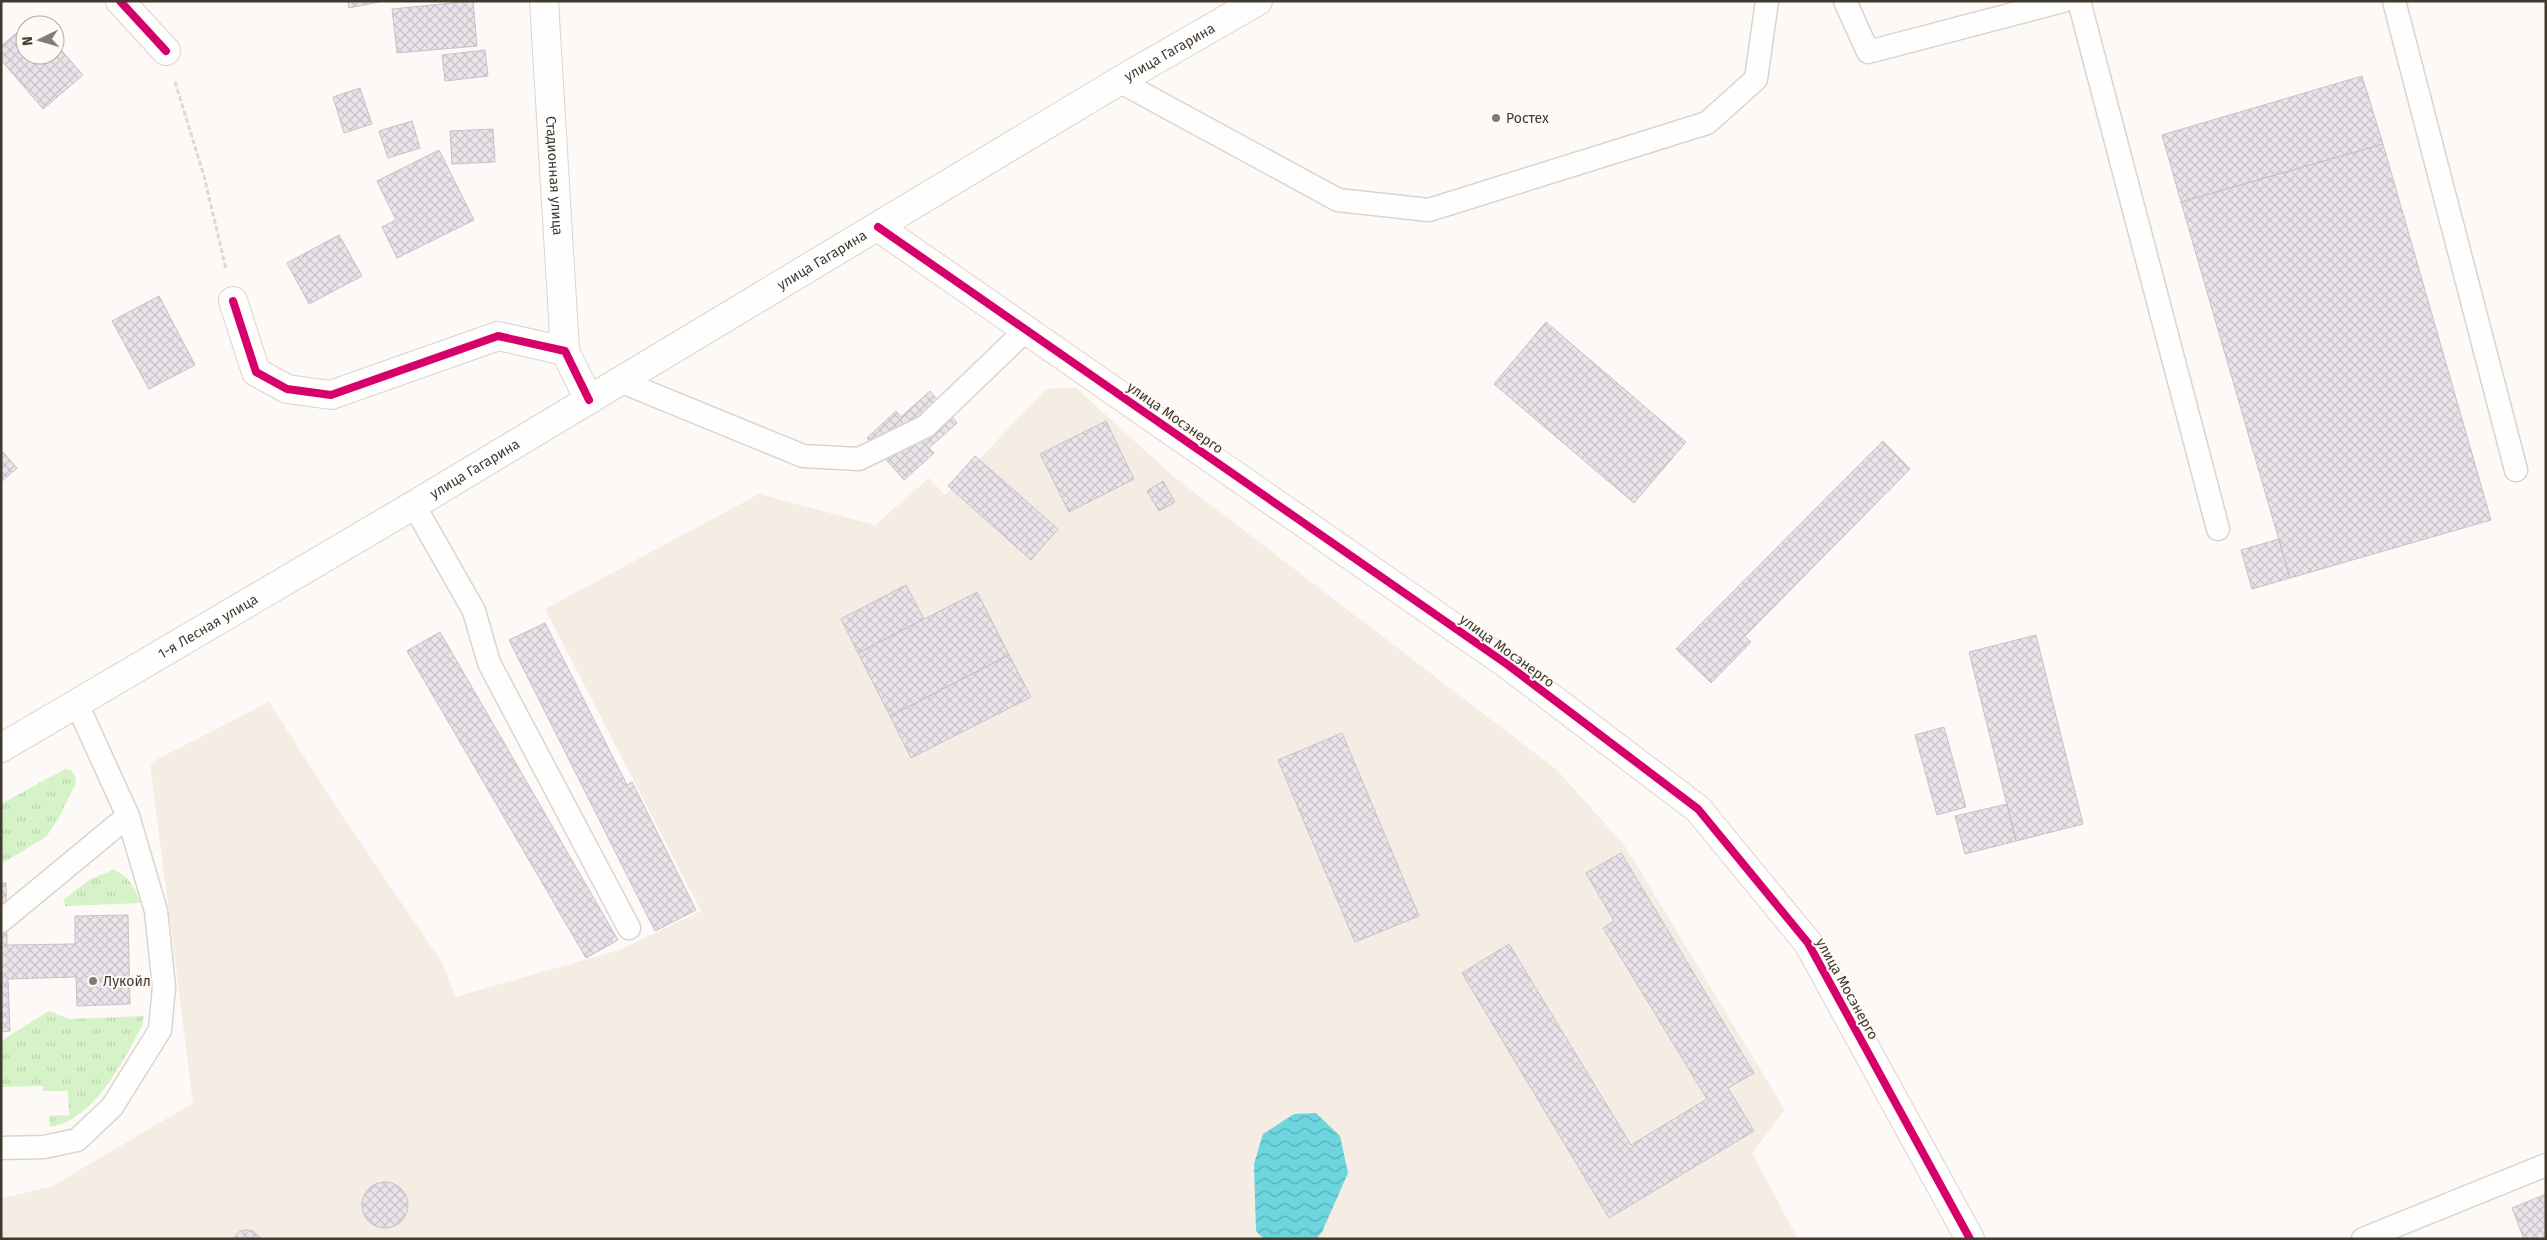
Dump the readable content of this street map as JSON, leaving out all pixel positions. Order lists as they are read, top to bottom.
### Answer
{
  "streets": {
    "street": [
      "улица Гагарина",
      "Стадионная улица",
      "улица Мосэнерго",
      "1-я Лесная улица"
    ]
  },
  "crossings": [
    ["улица Гагарина", "улица Мосэнерго"],
    ["улица Гагарина", "1-я Лесная улица"]
  ],
  "places": ["Ростех", "Лукойл"],
  "north": "left"
}
